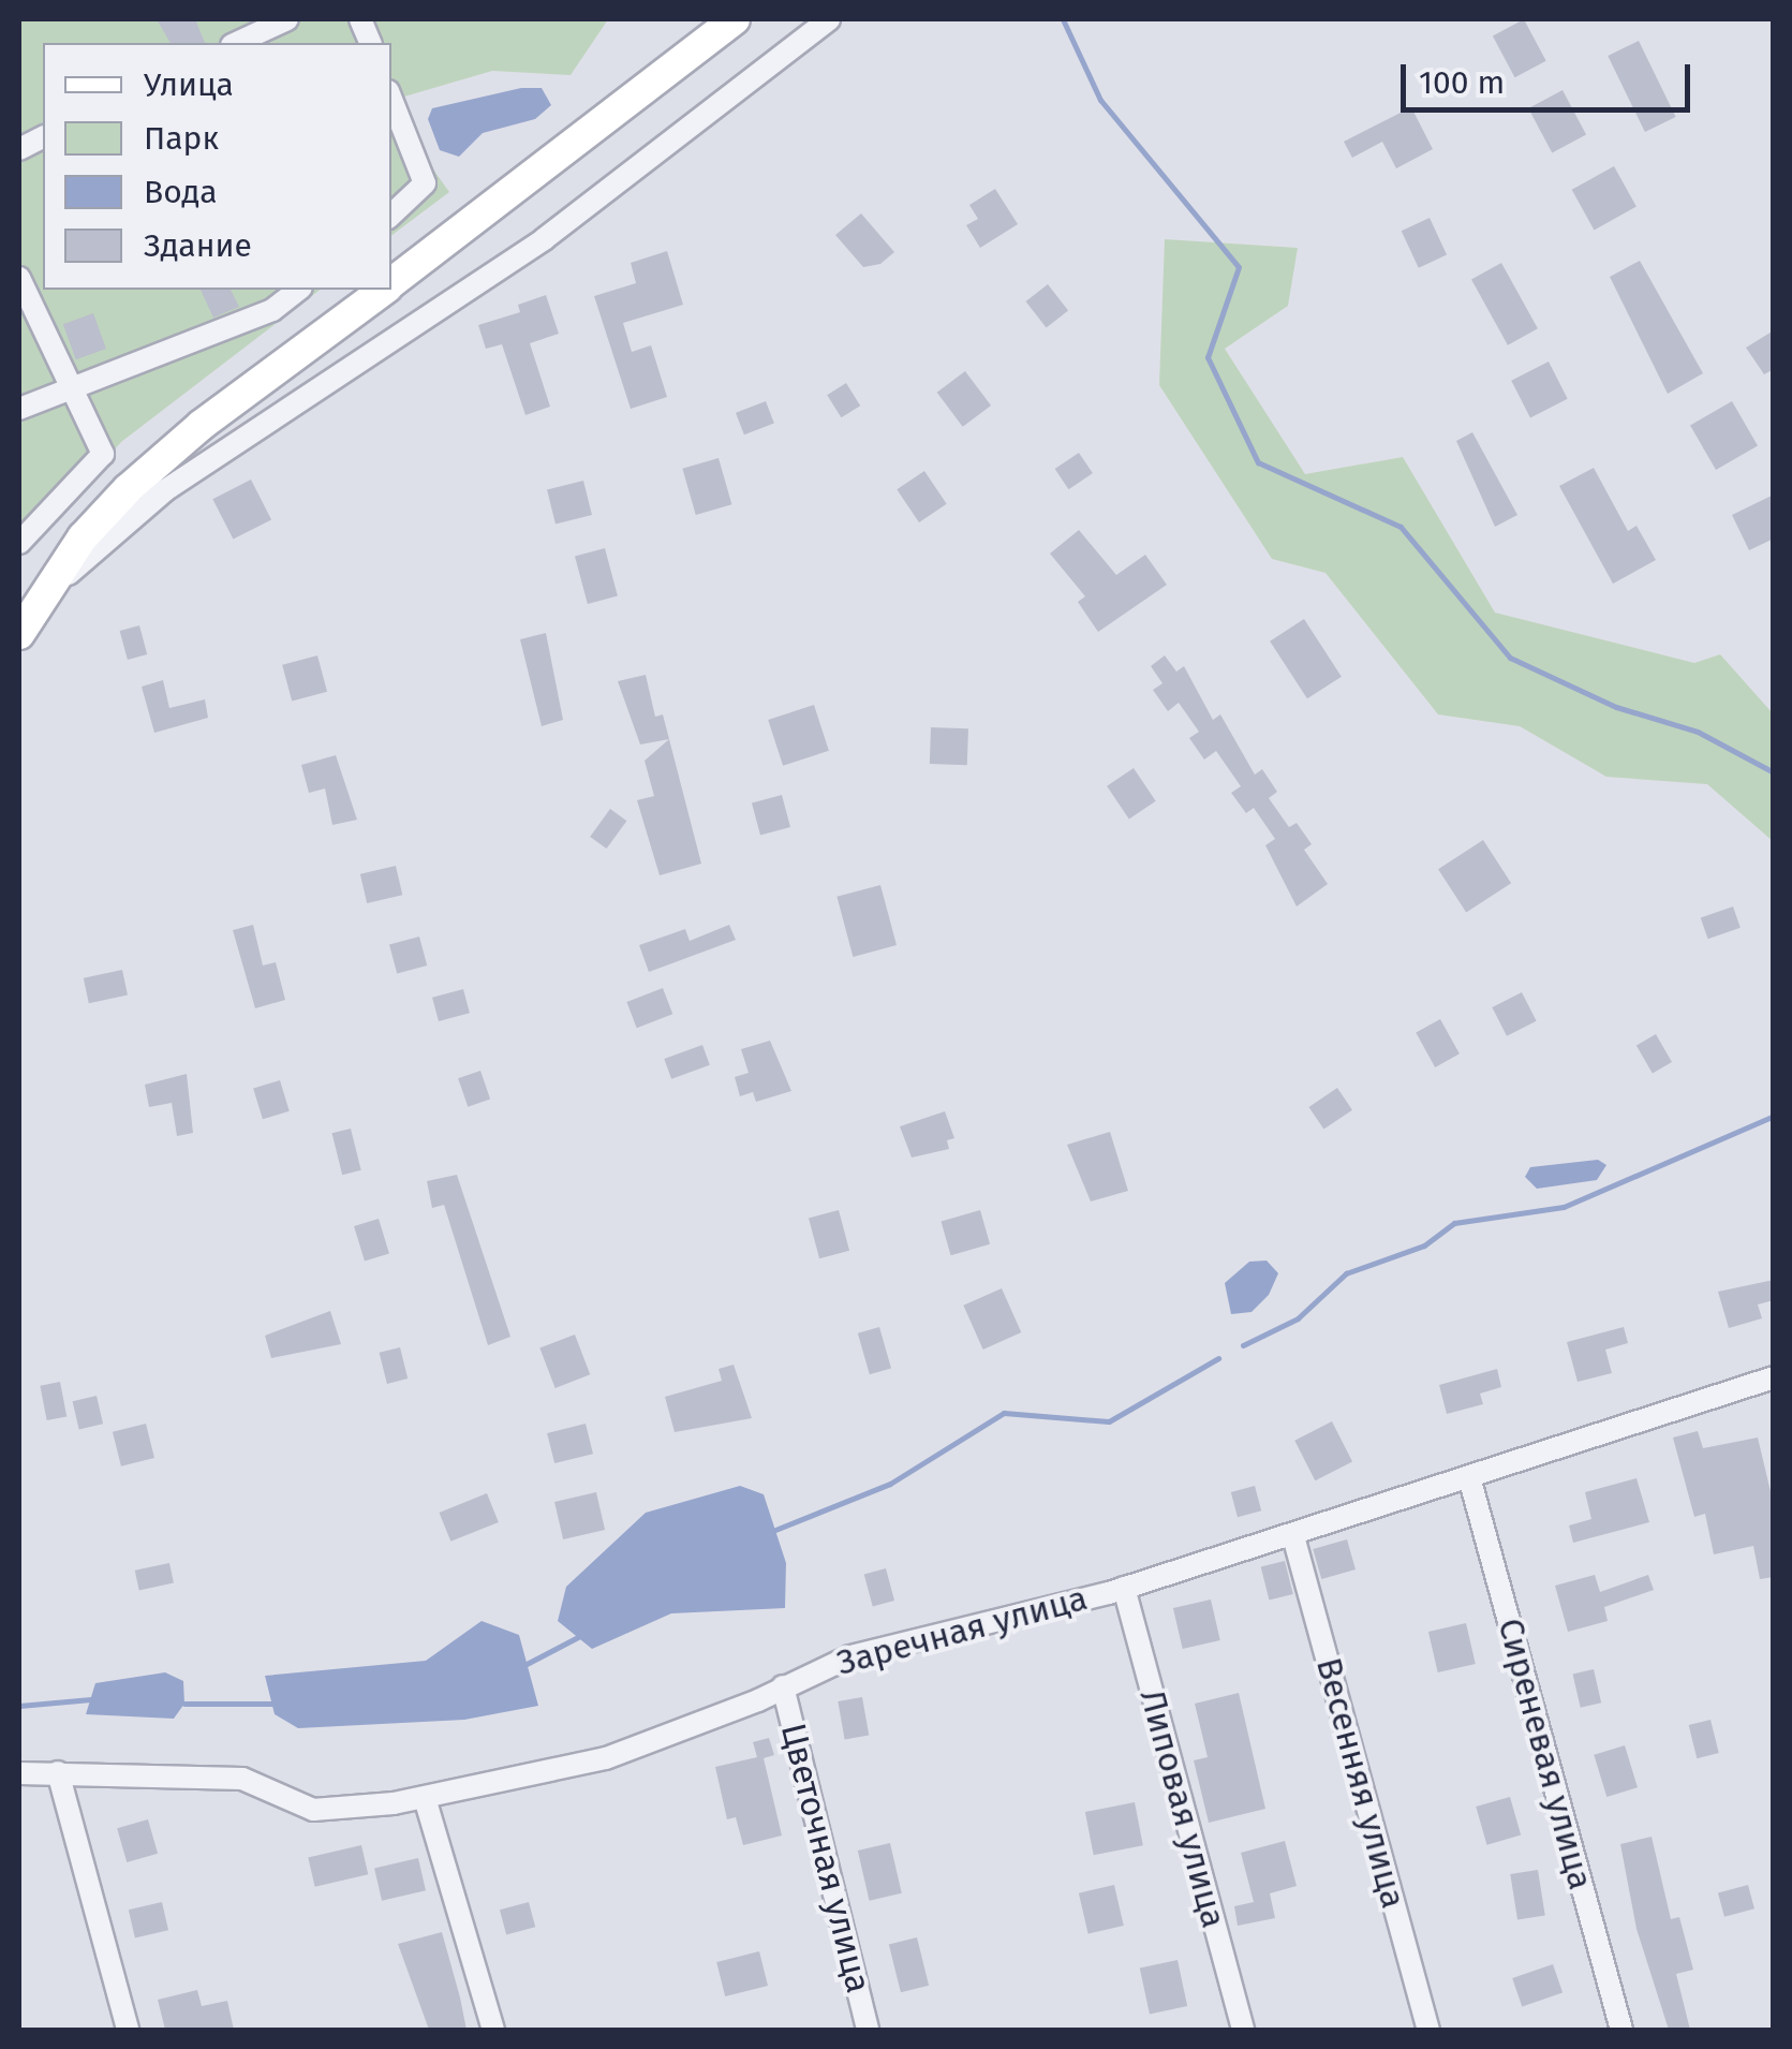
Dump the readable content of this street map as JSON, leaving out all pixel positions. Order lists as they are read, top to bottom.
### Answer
{
  "streets": {
    "street": [
      "Заречная улица",
      "Сиреневая улица",
      "Весенняя улица",
      "Липовая улица",
      "Цветочная улица"
    ]
  },
  "crossings": [
    ["Заречная улица", "Сиреневая улица"],
    ["Заречная улица", "Весенняя улица"],
    ["Заречная улица", "Липовая улица"],
    ["Заречная улица", "Цветочная улица"]
  ],
  "legend": [
    "Улица",
    "Парк",
    "Вода",
    "Здание"
  ],
  "scale_bar": "100 m"
}
